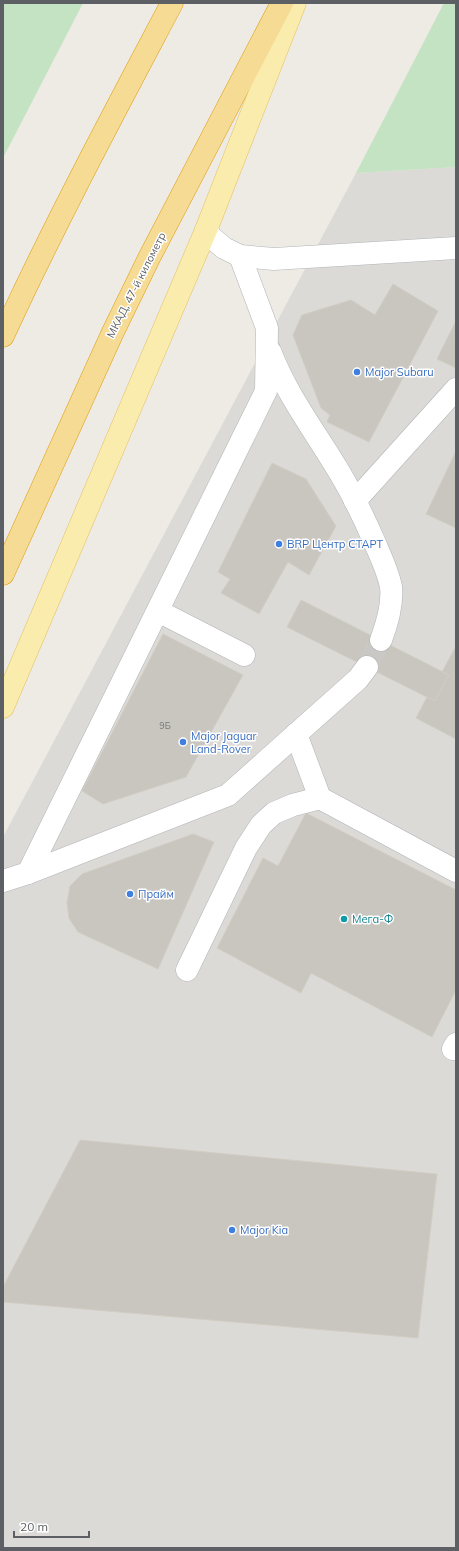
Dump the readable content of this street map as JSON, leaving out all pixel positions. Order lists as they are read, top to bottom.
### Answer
{
  "streets": {
    "highway": ["МКАД, 47-й километр"]
  },
  "places": [
    "Major Subaru",
    "BRP Центр СТАРТ",
    "Major Jaguar Land-Rover",
    "Прайм",
    "Мега-Ф",
    "Major Kia"
  ],
  "house_numbers": ["9Б"],
  "scale_bar": "20 m"
}
